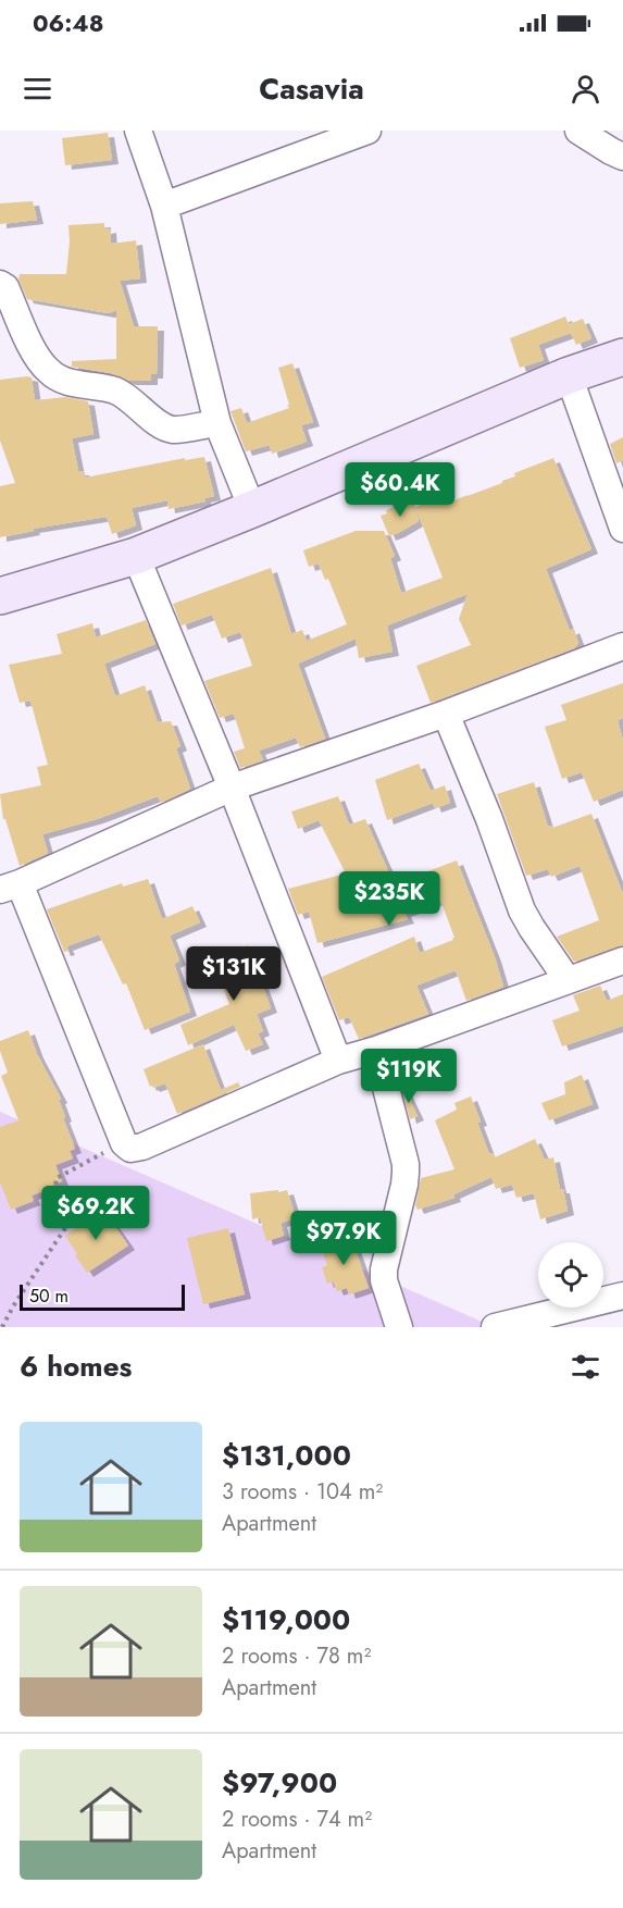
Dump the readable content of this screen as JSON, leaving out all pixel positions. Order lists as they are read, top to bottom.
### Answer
{
  "scale_bar": "50 m",
  "page": {
    "status": "06:48",
    "header": "Casavia",
    "price": [
      "$60.4K",
      "$235K",
      "$131K",
      "$119K",
      "$69.2K",
      "$97.9K"
    ],
    "scale": "50 m",
    "heading": "6 homes",
    "list": [
      {
        "name": "$131,000",
        "note": "3 rooms · 104 m² · Apartment"
      },
      {
        "name": "$119,000",
        "note": "2 rooms · 78 m² · Apartment"
      },
      {
        "name": "$97,900",
        "note": "2 rooms · 74 m² · Apartment"
      }
    ]
  }
}
